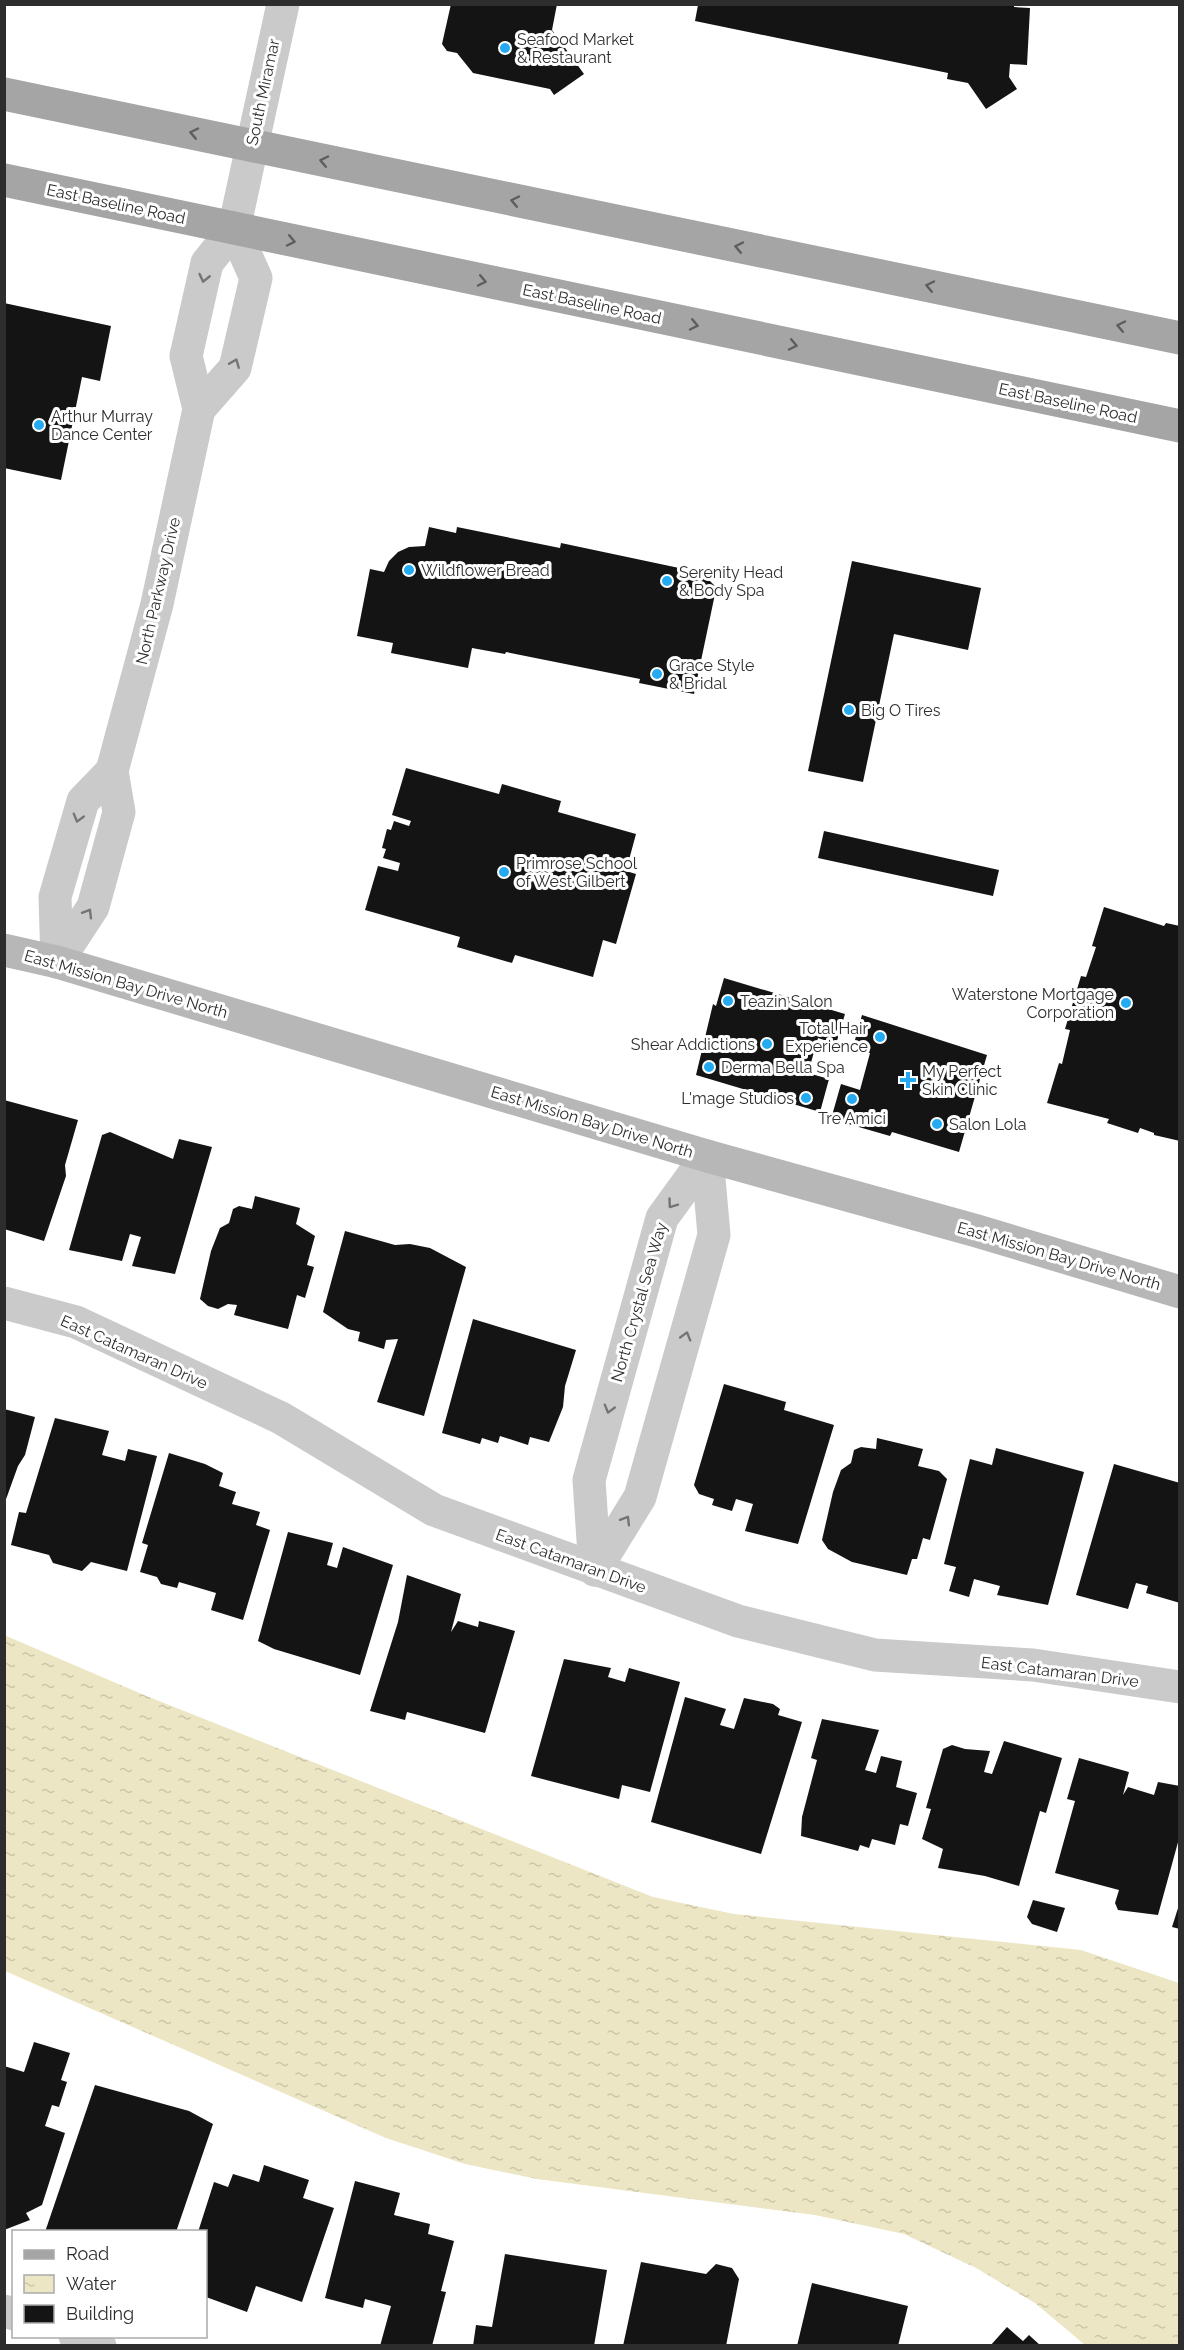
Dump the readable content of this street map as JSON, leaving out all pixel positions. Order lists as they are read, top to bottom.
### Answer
{
  "streets": {
    "main road": ["East Baseline Road"],
    "street": [
      "South Miramar",
      "North Parkway Drive",
      "East Mission Bay Drive North",
      "North Crystal Sea Way",
      "East Catamaran Drive"
    ]
  },
  "crossings": [
    ["South Miramar", "North Parkway Drive"],
    ["East Baseline Road", "North Parkway Drive"],
    ["North Parkway Drive", "East Mission Bay Drive North"],
    ["East Mission Bay Drive North", "North Crystal Sea Way"],
    ["North Crystal Sea Way", "East Catamaran Drive"]
  ],
  "places": {
    "other": [
      "Seafood Market & Restaurant",
      "Arthur Murray Dance Center",
      "Wildflower Bread",
      "Serenity Head & Body Spa",
      "Grace Style & Bridal",
      "Big O Tires",
      "Primrose School of West Gilbert",
      "Teazin Salon",
      "Waterstone Mortgage Corporation",
      "Total Hair Experience",
      "Shear Addictions",
      "Derma Bella Spa",
      "L'mage Studios",
      "Tre Amici",
      "Salon Lola"
    ],
    "health": ["My Perfect Skin Clinic"]
  },
  "legend": ["Road", "Water", "Building"]
}
